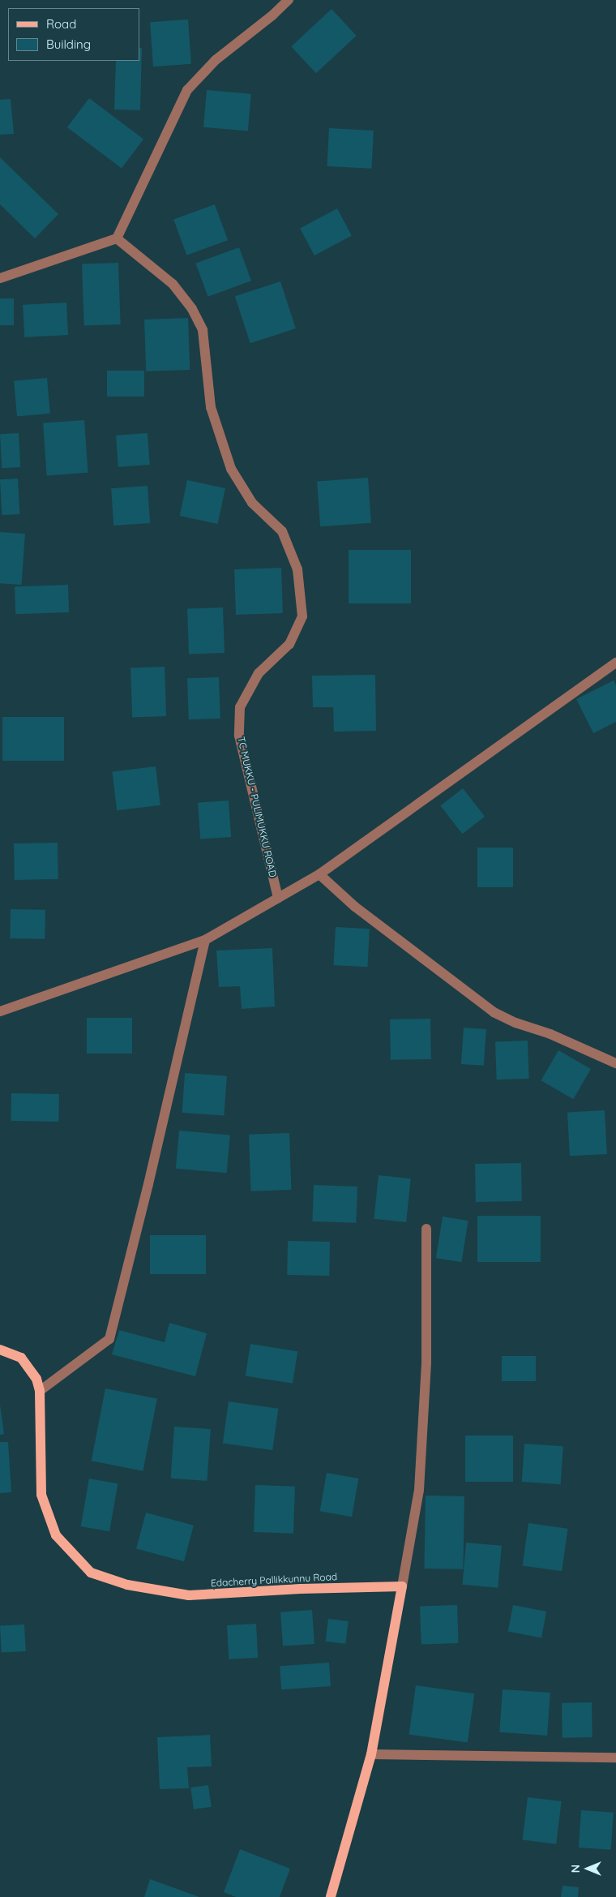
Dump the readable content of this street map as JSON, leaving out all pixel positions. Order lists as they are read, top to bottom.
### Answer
{
  "streets": {
    "main road": ["Edacherry Pallikkunnu Road"],
    "street": ["TC MUKKU - PULIMUKKU ROAD"]
  },
  "legend": ["Road", "Building"],
  "north": "left"
}
